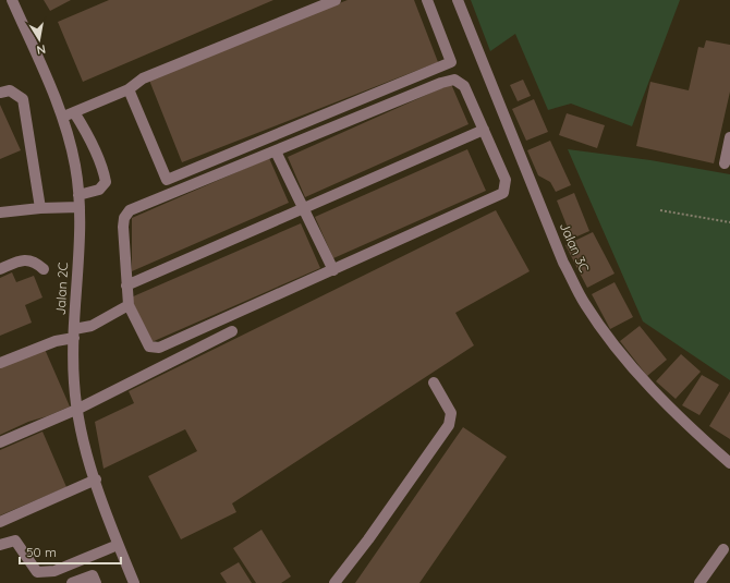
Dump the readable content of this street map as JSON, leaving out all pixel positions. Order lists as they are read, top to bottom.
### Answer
{
  "streets": {
    "street": ["Jalan 3C", "Jalan 2C"]
  },
  "scale_bar": "50 m",
  "north": "bottom"
}
